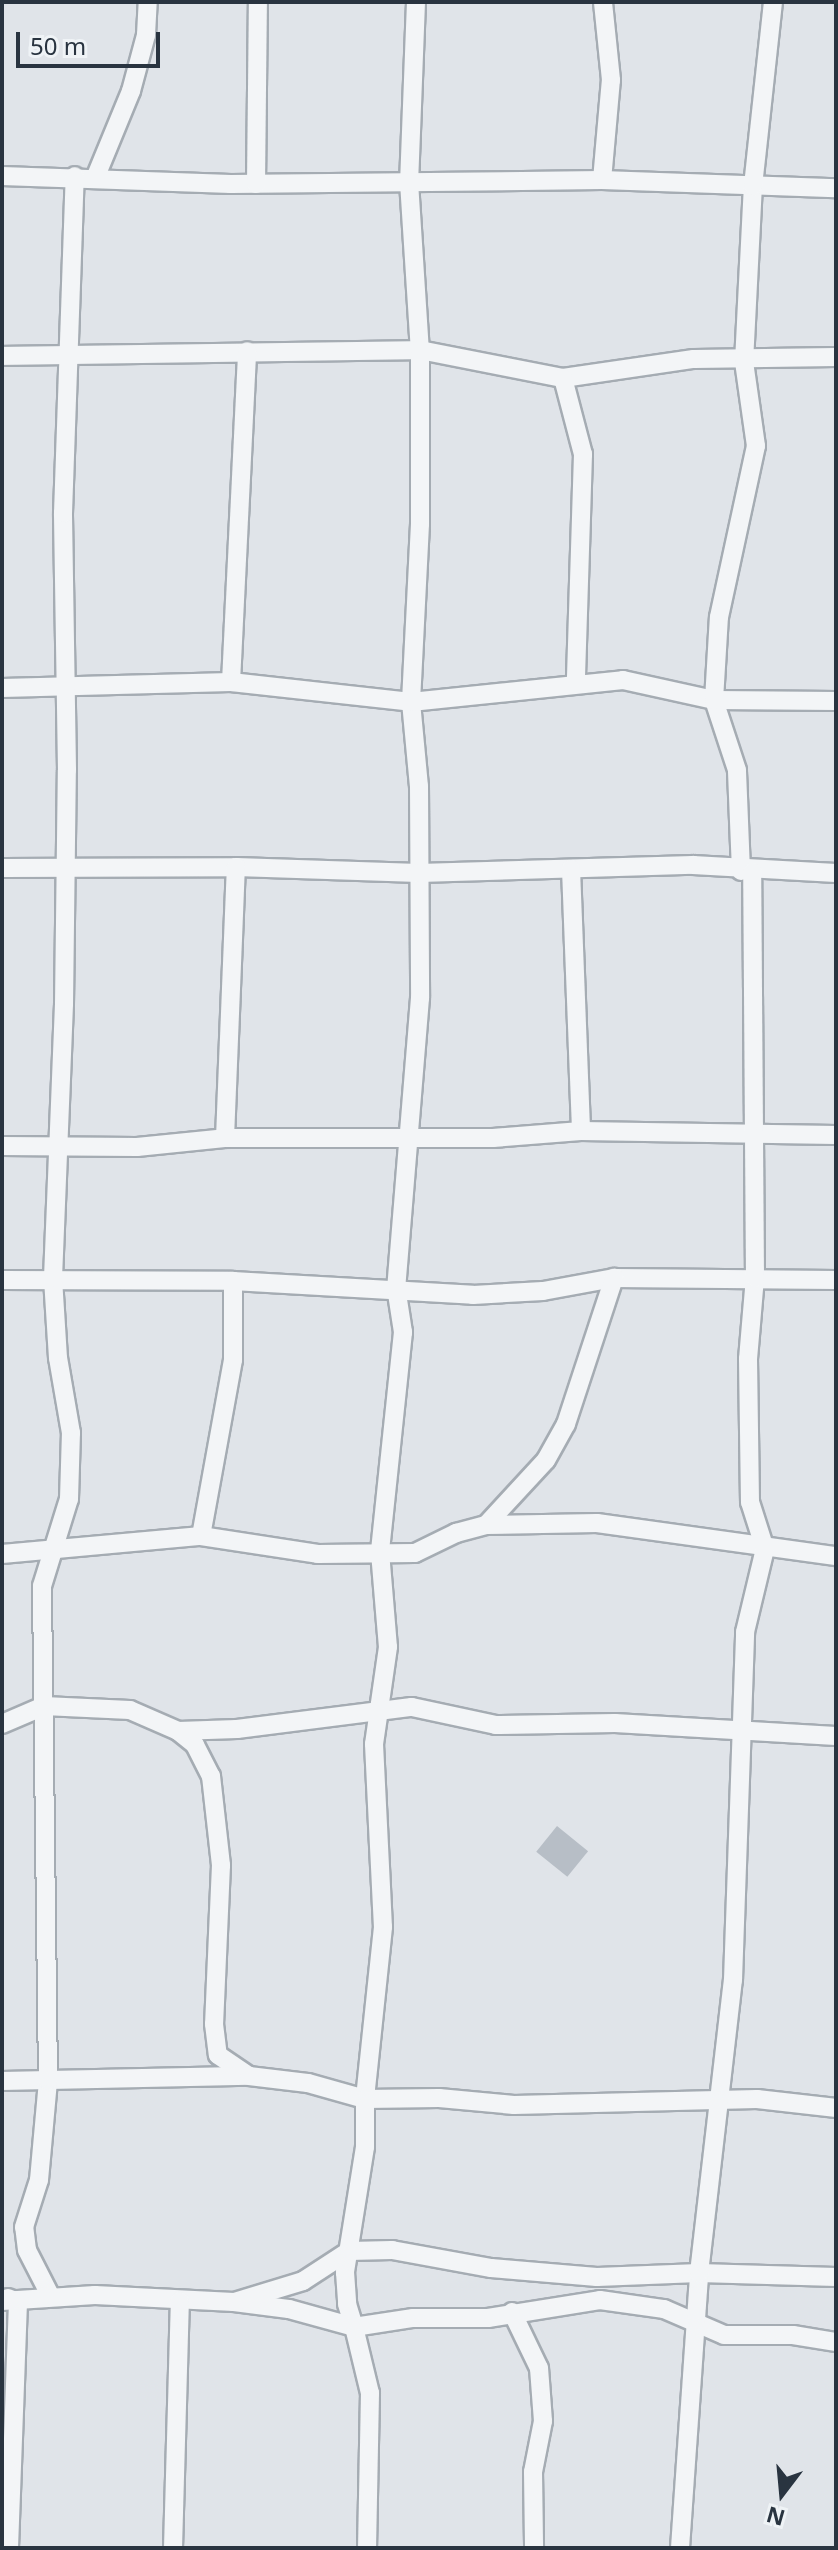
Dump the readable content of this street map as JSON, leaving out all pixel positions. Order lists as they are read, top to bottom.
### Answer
{
  "scale_bar": "50 m",
  "north": "bottom"
}
